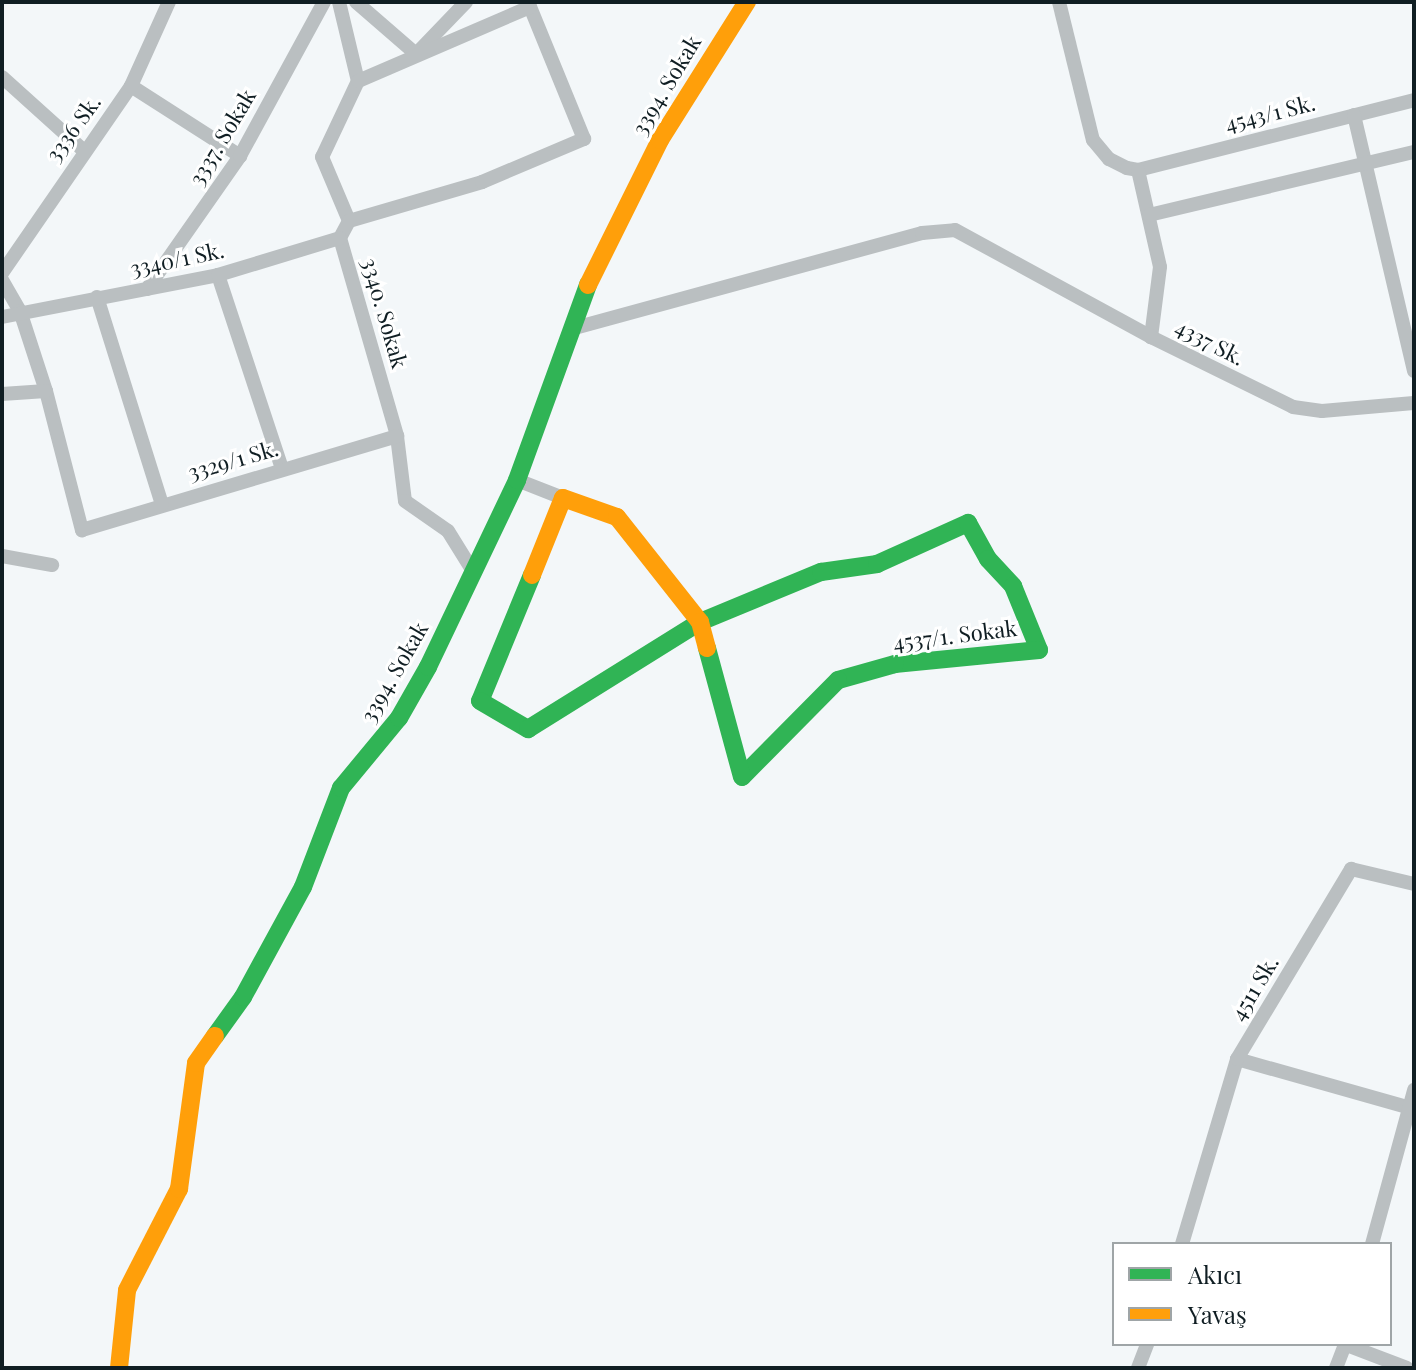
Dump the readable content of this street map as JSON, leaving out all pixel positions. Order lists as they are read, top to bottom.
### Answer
{
  "streets": {
    "street": [
      "3394. Sokak",
      "4543/1 Sk.",
      "3336 Sk.",
      "3337. Sokak",
      "3340/1 Sk.",
      "3340. Sokak",
      "4337 Sk.",
      "3329/1 Sk.",
      "4537/1. Sokak",
      "4511 Sk."
    ]
  },
  "crossings": [
    ["3394. Sokak", "3340. Sokak"],
    ["4543/1 Sk.", "4337 Sk."],
    ["3337. Sokak", "3340/1 Sk."],
    ["3340/1 Sk.", "3340. Sokak"],
    ["3340. Sokak", "3329/1 Sk."]
  ],
  "legend": ["Akıcı", "Yavaş"]
}
